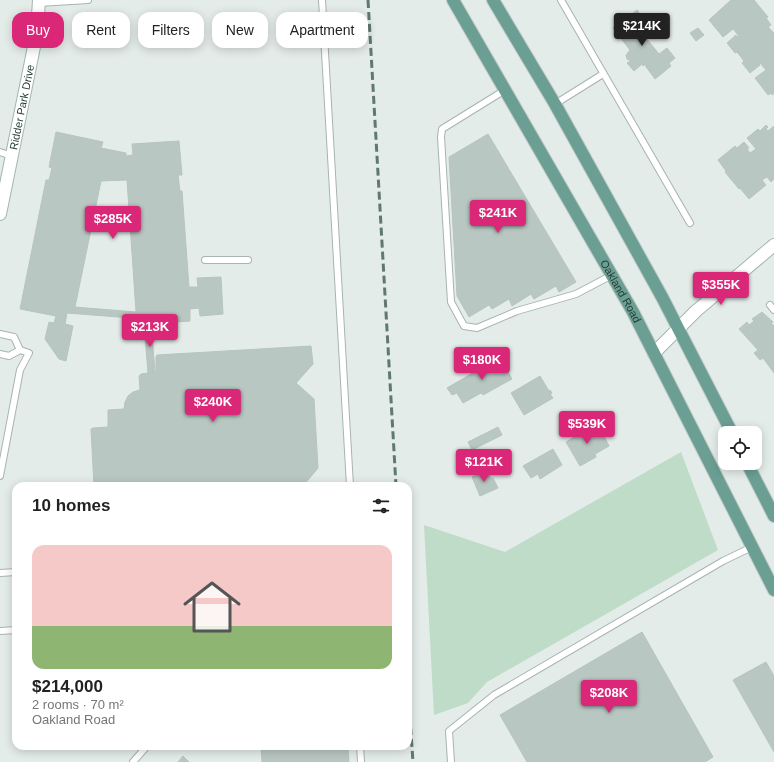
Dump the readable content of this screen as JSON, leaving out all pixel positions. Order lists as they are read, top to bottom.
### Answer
{
  "streets": {
    "main road": ["Oakland Road"],
    "street": ["Ridder Park Drive"]
  },
  "page": {
    "chip": [
      "Buy",
      "Rent",
      "Filters",
      "New",
      "Apartment"
    ],
    "price": [
      "$214K",
      "$241K",
      "$285K",
      "$355K",
      "$213K",
      "$180K",
      "$240K",
      "$539K",
      "$121K",
      "$208K"
    ],
    "heading": "10 homes",
    "list": [
      {
        "name": "$214,000",
        "note": "2 rooms · 70 m² · Oakland Road"
      }
    ]
  }
}
